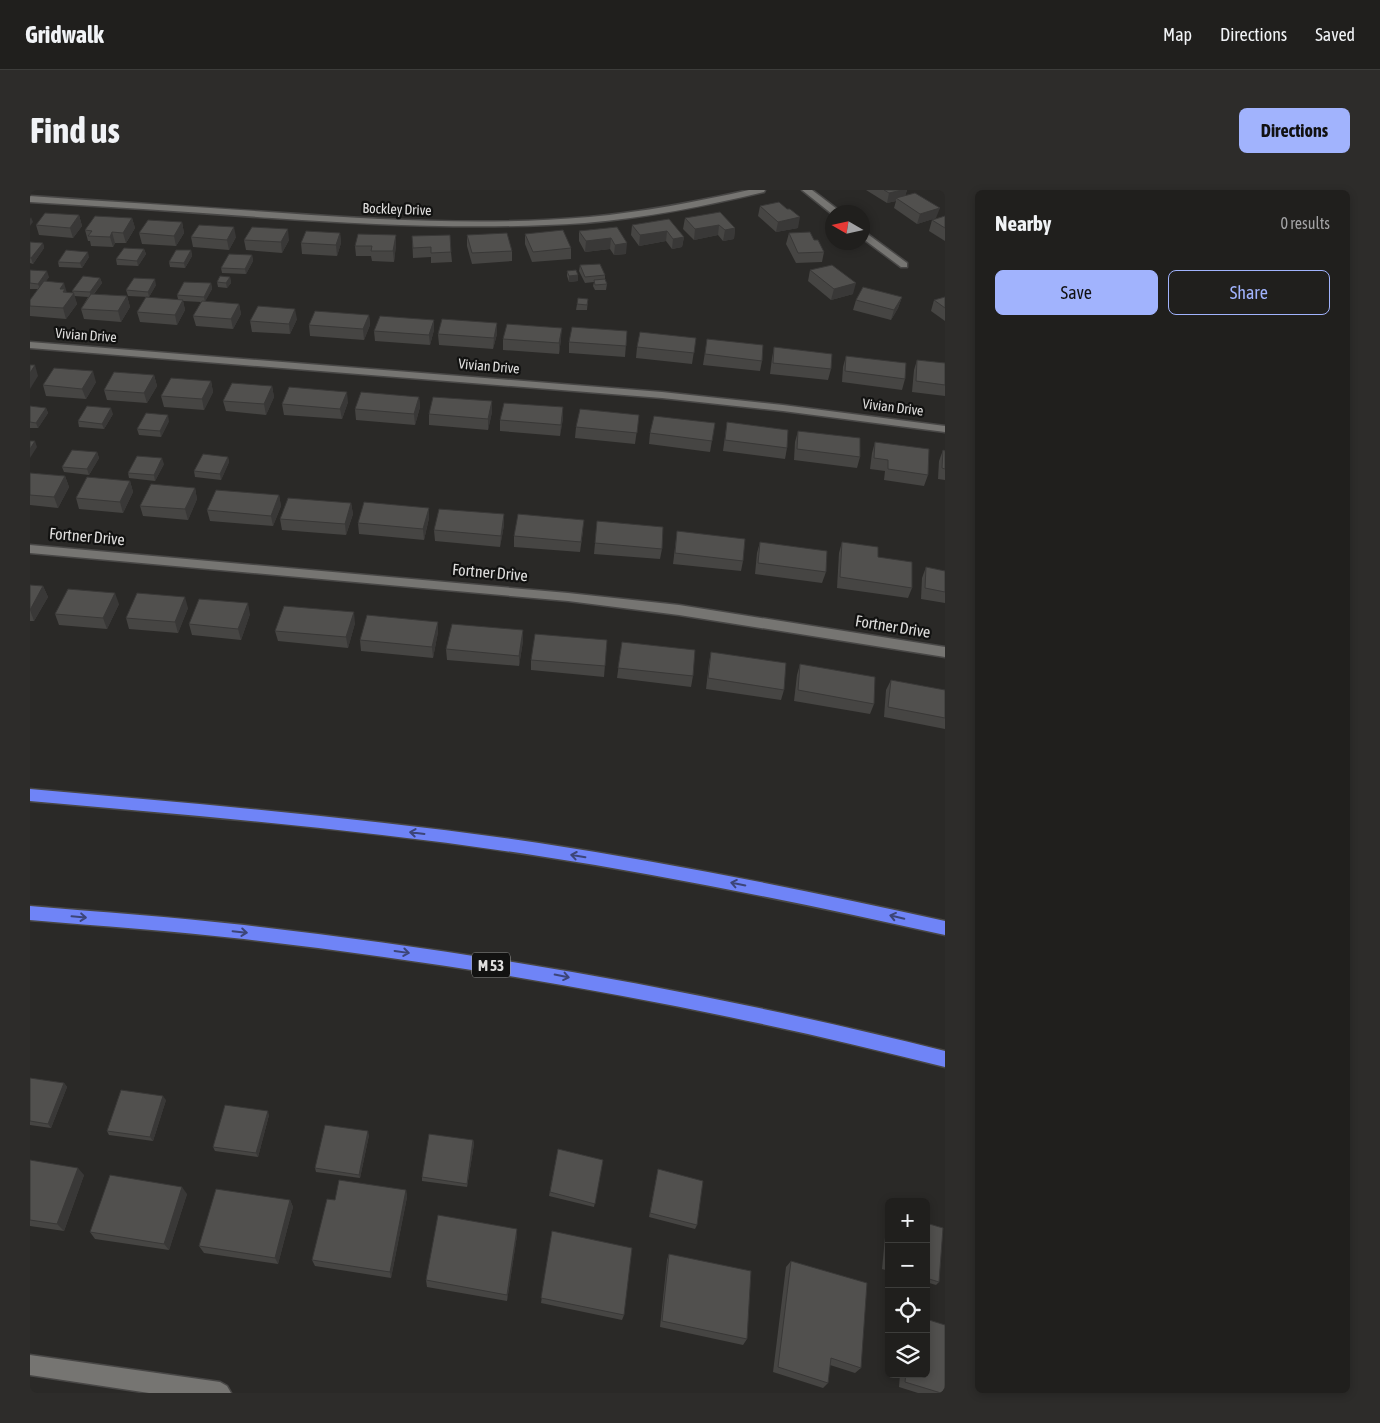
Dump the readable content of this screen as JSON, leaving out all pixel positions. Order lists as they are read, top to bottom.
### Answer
{
  "streets": {
    "highway": ["M 53"],
    "street": ["Bockley Drive", "Vivian Drive", "Fortner Drive"]
  },
  "north": "left",
  "page": {
    "header": "Gridwalk",
    "nav": ["Map", "Directions", "Saved"],
    "buttons": [
      "Directions",
      ["Save", "Share"]
    ],
    "title": "Find us",
    "heading": ["Nearby", "0 results"],
    "map_buttons": ["+", "−"]
  }
}
